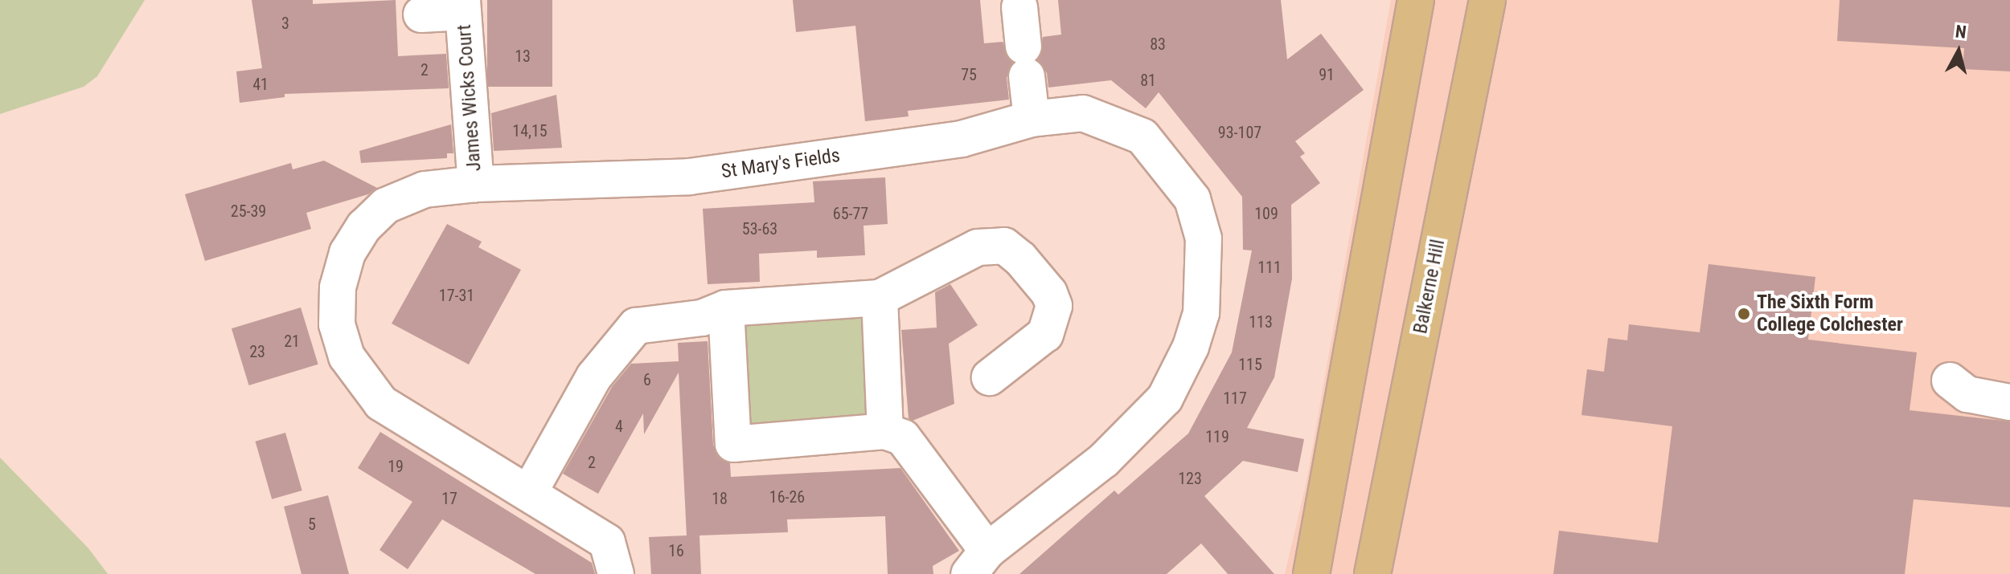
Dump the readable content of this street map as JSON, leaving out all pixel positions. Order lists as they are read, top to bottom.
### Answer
{
  "streets": {
    "main road": ["Balkerne Hill"],
    "street": ["James Wicks Court", "St Mary's Fields"]
  },
  "crossings": [
    ["James Wicks Court", "St Mary's Fields"]
  ],
  "places": ["The Sixth Form College Colchester"],
  "house_numbers": [
    "3",
    "83",
    "13",
    "2",
    "75",
    "91",
    "81",
    "41",
    "14,15",
    "93-107",
    "25-39",
    "65-77",
    "109",
    "53-63",
    "111",
    "17-31",
    "113",
    "21",
    "23",
    "115",
    "6",
    "117",
    "4",
    "119",
    "2",
    "19",
    "123",
    "16-26",
    "17",
    "18",
    "5",
    "16"
  ],
  "north": "top"
}
